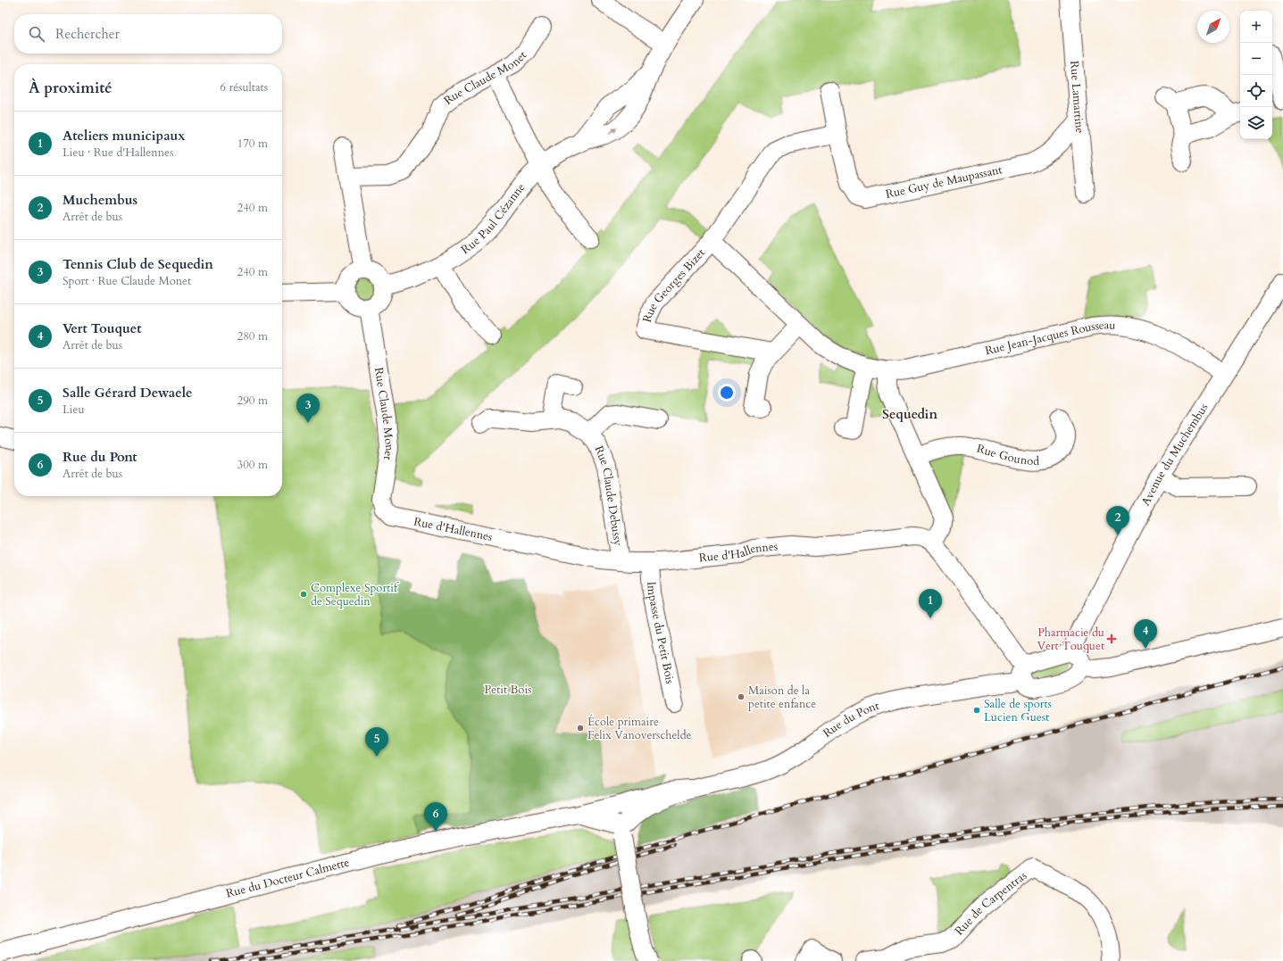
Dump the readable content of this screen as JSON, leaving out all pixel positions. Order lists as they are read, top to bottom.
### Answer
{
  "streets": {
    "street": [
      "Rue Claude Monet",
      "Rue Lamartine",
      "Rue Guy de Maupassant",
      "Rue Paul Cézanne",
      "Rue Georges Bizet",
      "Rue Jean-Jacques Rousseau",
      "Rue Gounod",
      "Avenue du Muchembus",
      "Rue Claude Debussy",
      "Rue d'Hallennes",
      "Impasse du Petit Bois",
      "Rue du Pont",
      "Rue du Docteur Calmette",
      "Rue de Carpentras"
    ]
  },
  "crossings": [
    ["Rue Claude Monet", "Rue Paul Cézanne"],
    ["Rue Claude Monet", "Rue d'Hallennes"],
    ["Rue Lamartine", "Rue Guy de Maupassant"],
    ["Rue Guy de Maupassant", "Rue Georges Bizet"],
    ["Rue Georges Bizet", "Rue Jean-Jacques Rousseau"],
    ["Rue Jean-Jacques Rousseau", "Avenue du Muchembus"],
    ["Avenue du Muchembus", "Rue du Pont"],
    ["Rue Claude Debussy", "Rue d'Hallennes"],
    ["Rue d'Hallennes", "Impasse du Petit Bois"],
    ["Rue du Pont", "Rue du Docteur Calmette"]
  ],
  "districts": ["Sequedin"],
  "parks": ["Petit Bois"],
  "places": {
    "other": [
      "Complexe Sportif de Sequedin",
      "Maison de la petite enfance",
      "Salle de sports Lucien Guest",
      "École primaire Felix Vanoverschelde"
    ],
    "health": ["Pharmacie du Vert Touquet"]
  },
  "north": "top right",
  "page": {
    "map_buttons": ["+", "−"],
    "search": "Rechercher",
    "heading": ["À proximité", "6 résultats"],
    "list": [
      {
        "mark": "1",
        "name": "Ateliers municipaux",
        "note": "Lieu · Rue d'Hallennes",
        "value": "170 m"
      },
      {
        "mark": "2",
        "name": "Muchembus",
        "note": "Arrêt de bus",
        "value": "240 m"
      },
      {
        "mark": "3",
        "name": "Tennis Club de Sequedin",
        "note": "Sport · Rue Claude Monet",
        "value": "240 m"
      },
      {
        "mark": "4",
        "name": "Vert Touquet",
        "note": "Arrêt de bus",
        "value": "280 m"
      },
      {
        "mark": "5",
        "name": "Salle Gérard Dewaele",
        "note": "Lieu",
        "value": "290 m"
      },
      {
        "mark": "6",
        "name": "Rue du Pont",
        "note": "Arrêt de bus",
        "value": "300 m"
      }
    ],
    "pins": [
      "3",
      "2",
      "1",
      "4",
      "5",
      "6"
    ]
  }
}
